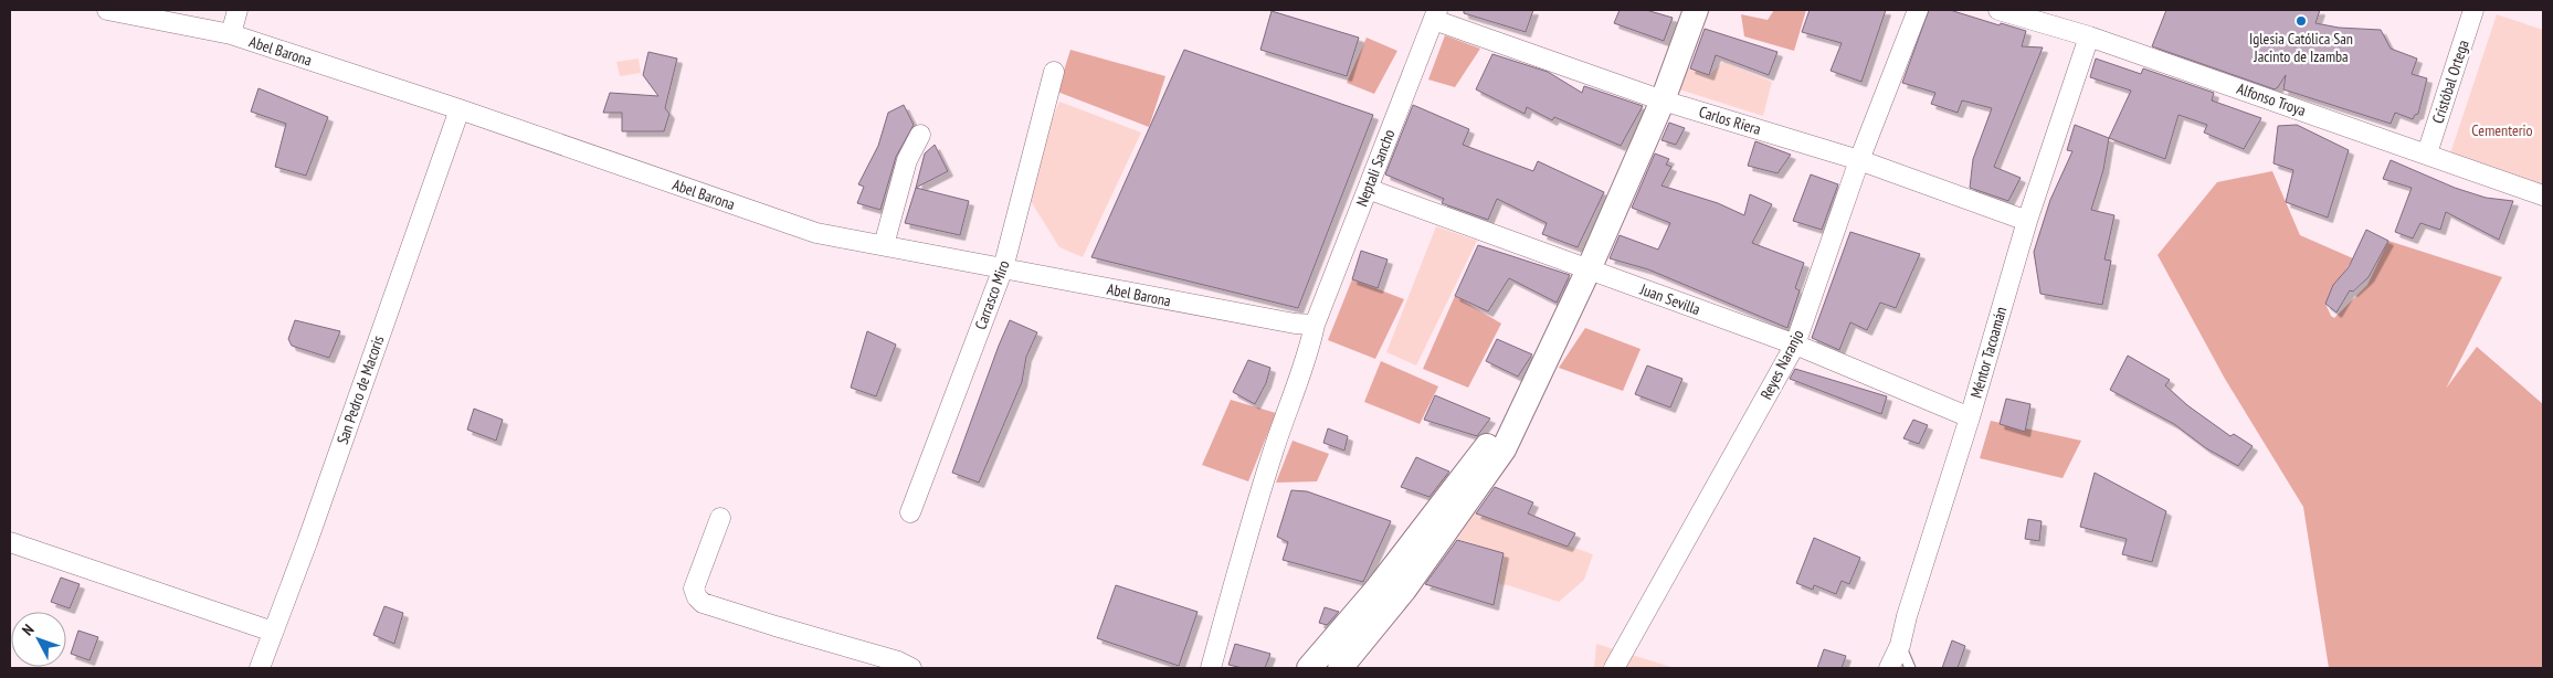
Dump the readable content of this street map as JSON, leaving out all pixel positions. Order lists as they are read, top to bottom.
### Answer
{
  "streets": {
    "street": [
      "Abel Barona",
      "Cristóbal Ortega",
      "Alfonso Troya",
      "Carlos Riera",
      "Neptali Sancho",
      "Carrasco Miro",
      "Juan Sevilla",
      "Méntor Tacoamán",
      "Reyes Naranjo",
      "San Pedro de Macoris"
    ]
  },
  "crossings": [
    ["Abel Barona", "Neptali Sancho"],
    ["Abel Barona", "Carrasco Miro"],
    ["Abel Barona", "San Pedro de Macoris"],
    ["Cristóbal Ortega", "Alfonso Troya"],
    ["Alfonso Troya", "Méntor Tacoamán"],
    ["Carlos Riera", "Neptali Sancho"],
    ["Carlos Riera", "Méntor Tacoamán"],
    ["Carlos Riera", "Reyes Naranjo"],
    ["Neptali Sancho", "Juan Sevilla"],
    ["Juan Sevilla", "Méntor Tacoamán"],
    ["Juan Sevilla", "Reyes Naranjo"]
  ],
  "parks": ["Cementerio"],
  "places": ["Iglesia Católica San Jacinto de Izamba"],
  "north": "top left"
}
